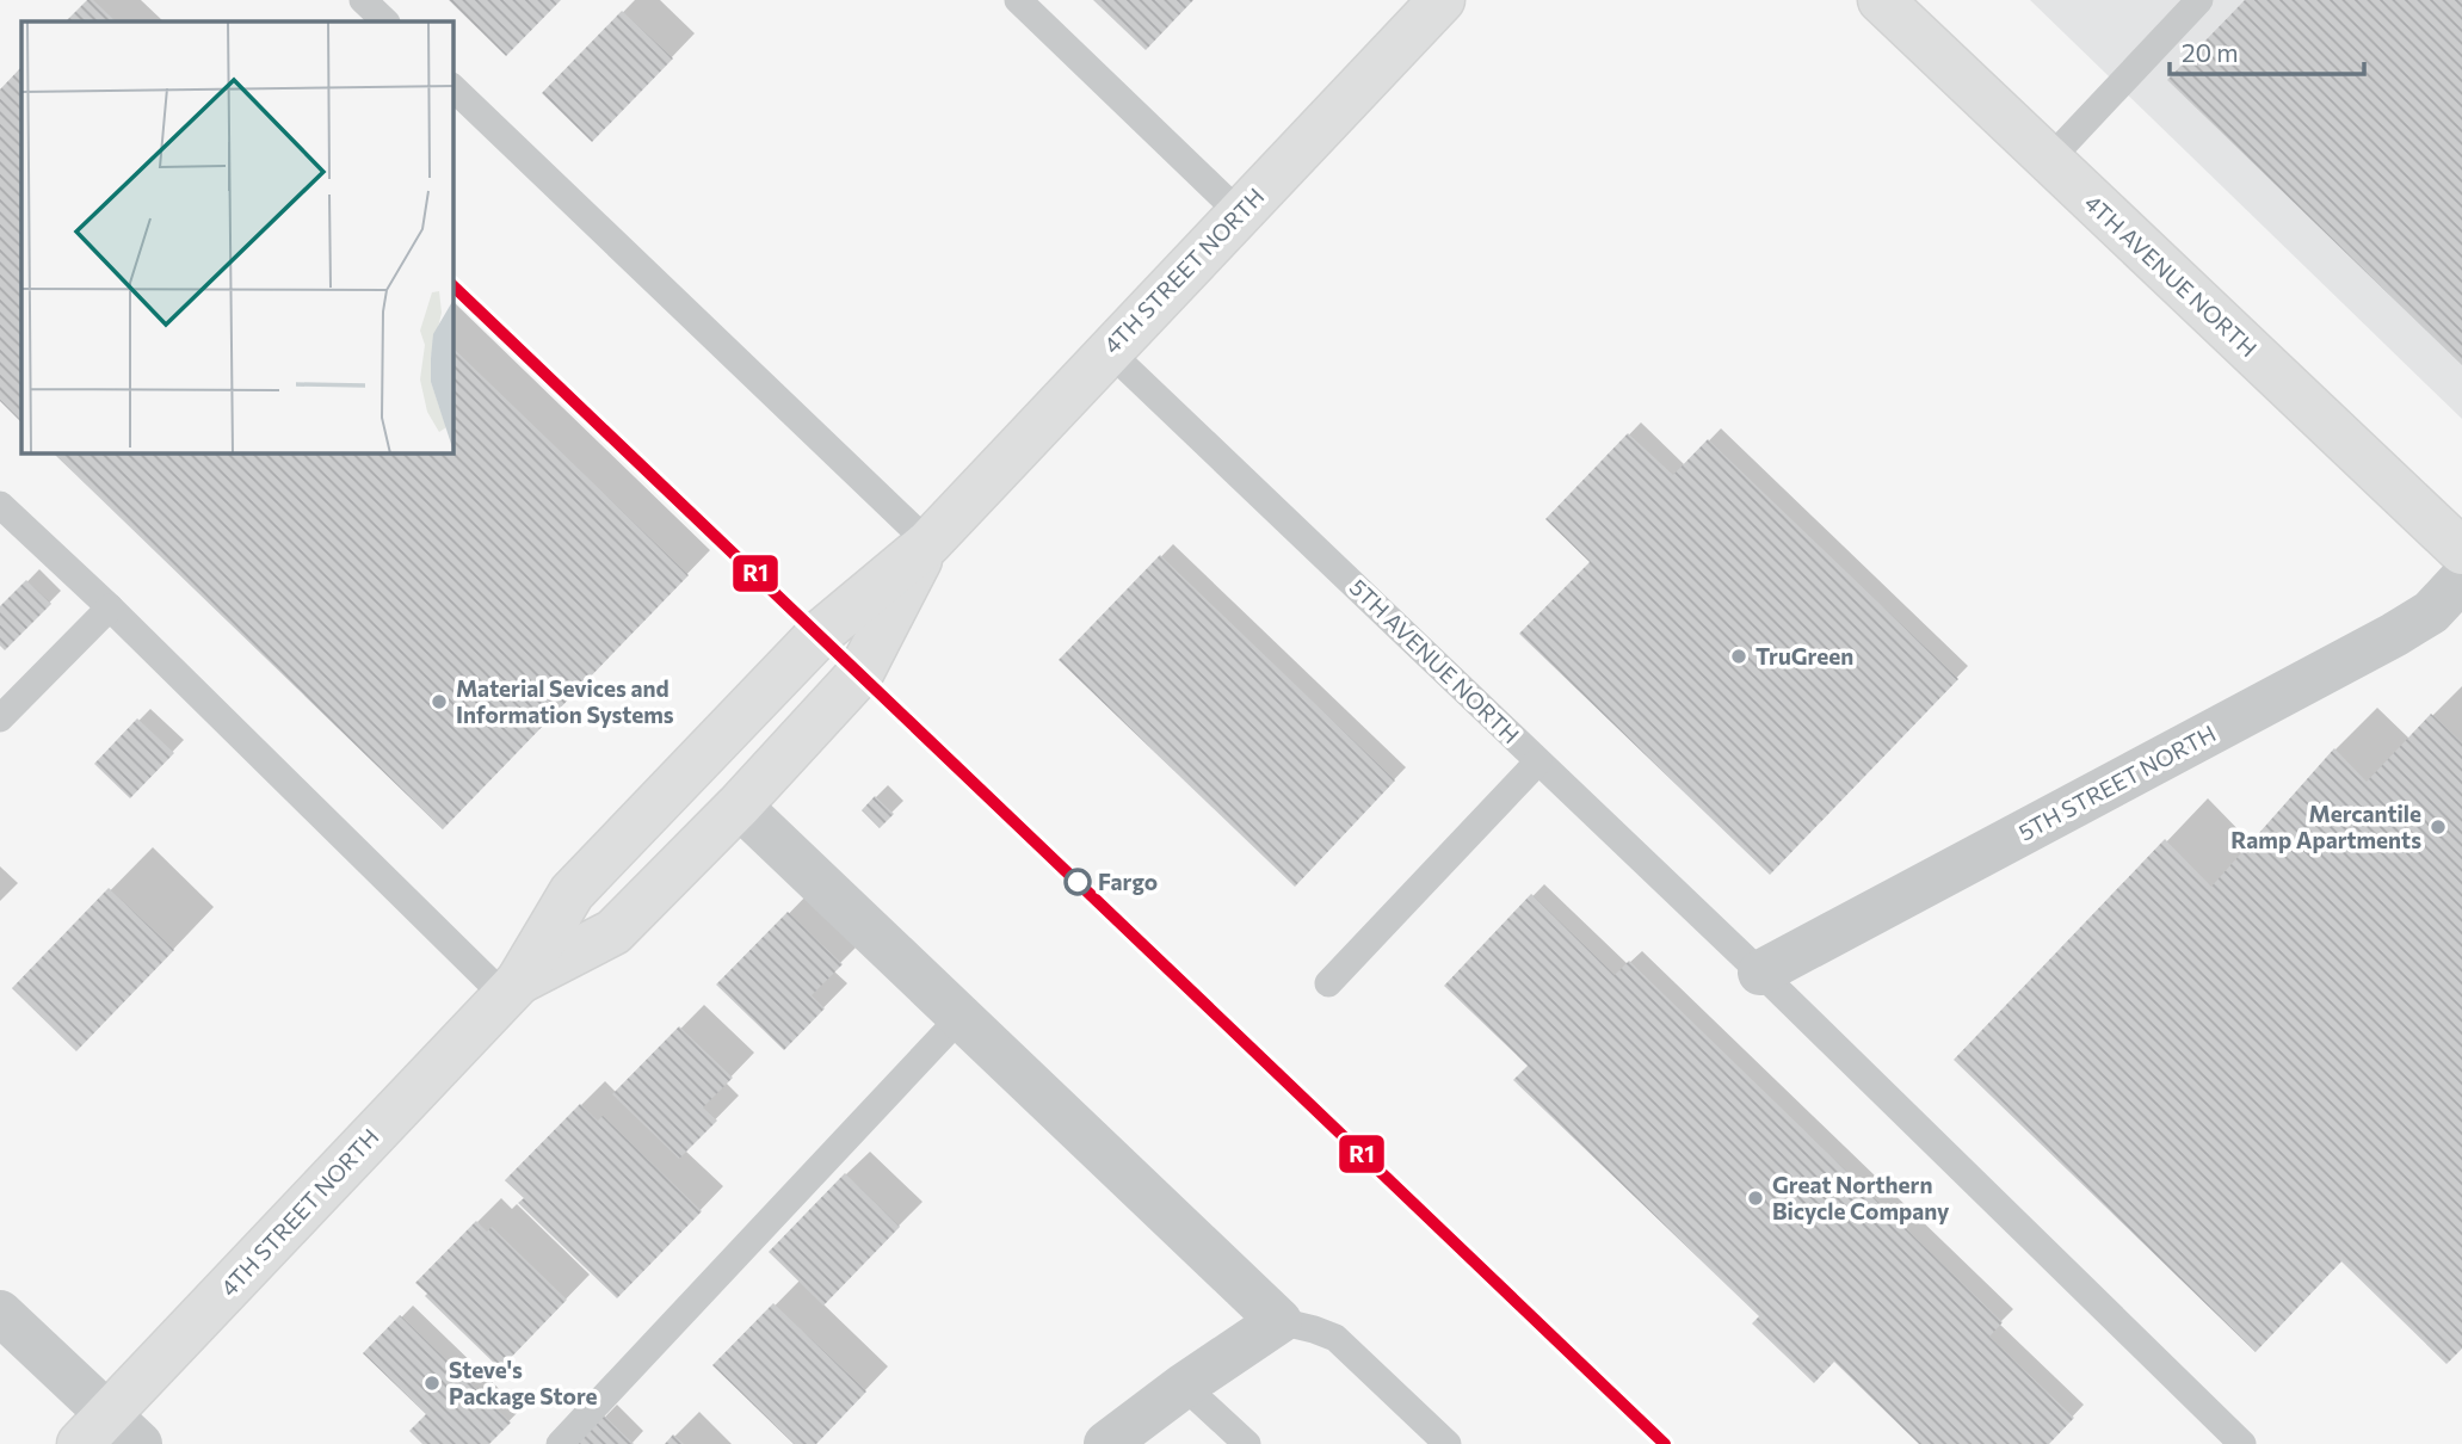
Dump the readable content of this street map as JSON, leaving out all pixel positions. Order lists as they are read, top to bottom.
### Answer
{
  "streets": {
    "street": ["4TH STREET NORTH", "4TH AVENUE NORTH", "5TH STREET NORTH"],
    "lane": ["5TH AVENUE NORTH"]
  },
  "crossings": [
    ["4TH STREET NORTH", "5TH AVENUE NORTH"],
    ["5TH AVENUE NORTH", "5TH STREET NORTH"]
  ],
  "places": [
    "TruGreen",
    "Material Sevices and Information Systems",
    "Mercantile Ramp Apartments",
    "Fargo",
    "Great Northern Bicycle Company",
    "Steve's Package Store"
  ],
  "lines": ["transit line R1"],
  "scale_bar": "20 m"
}
